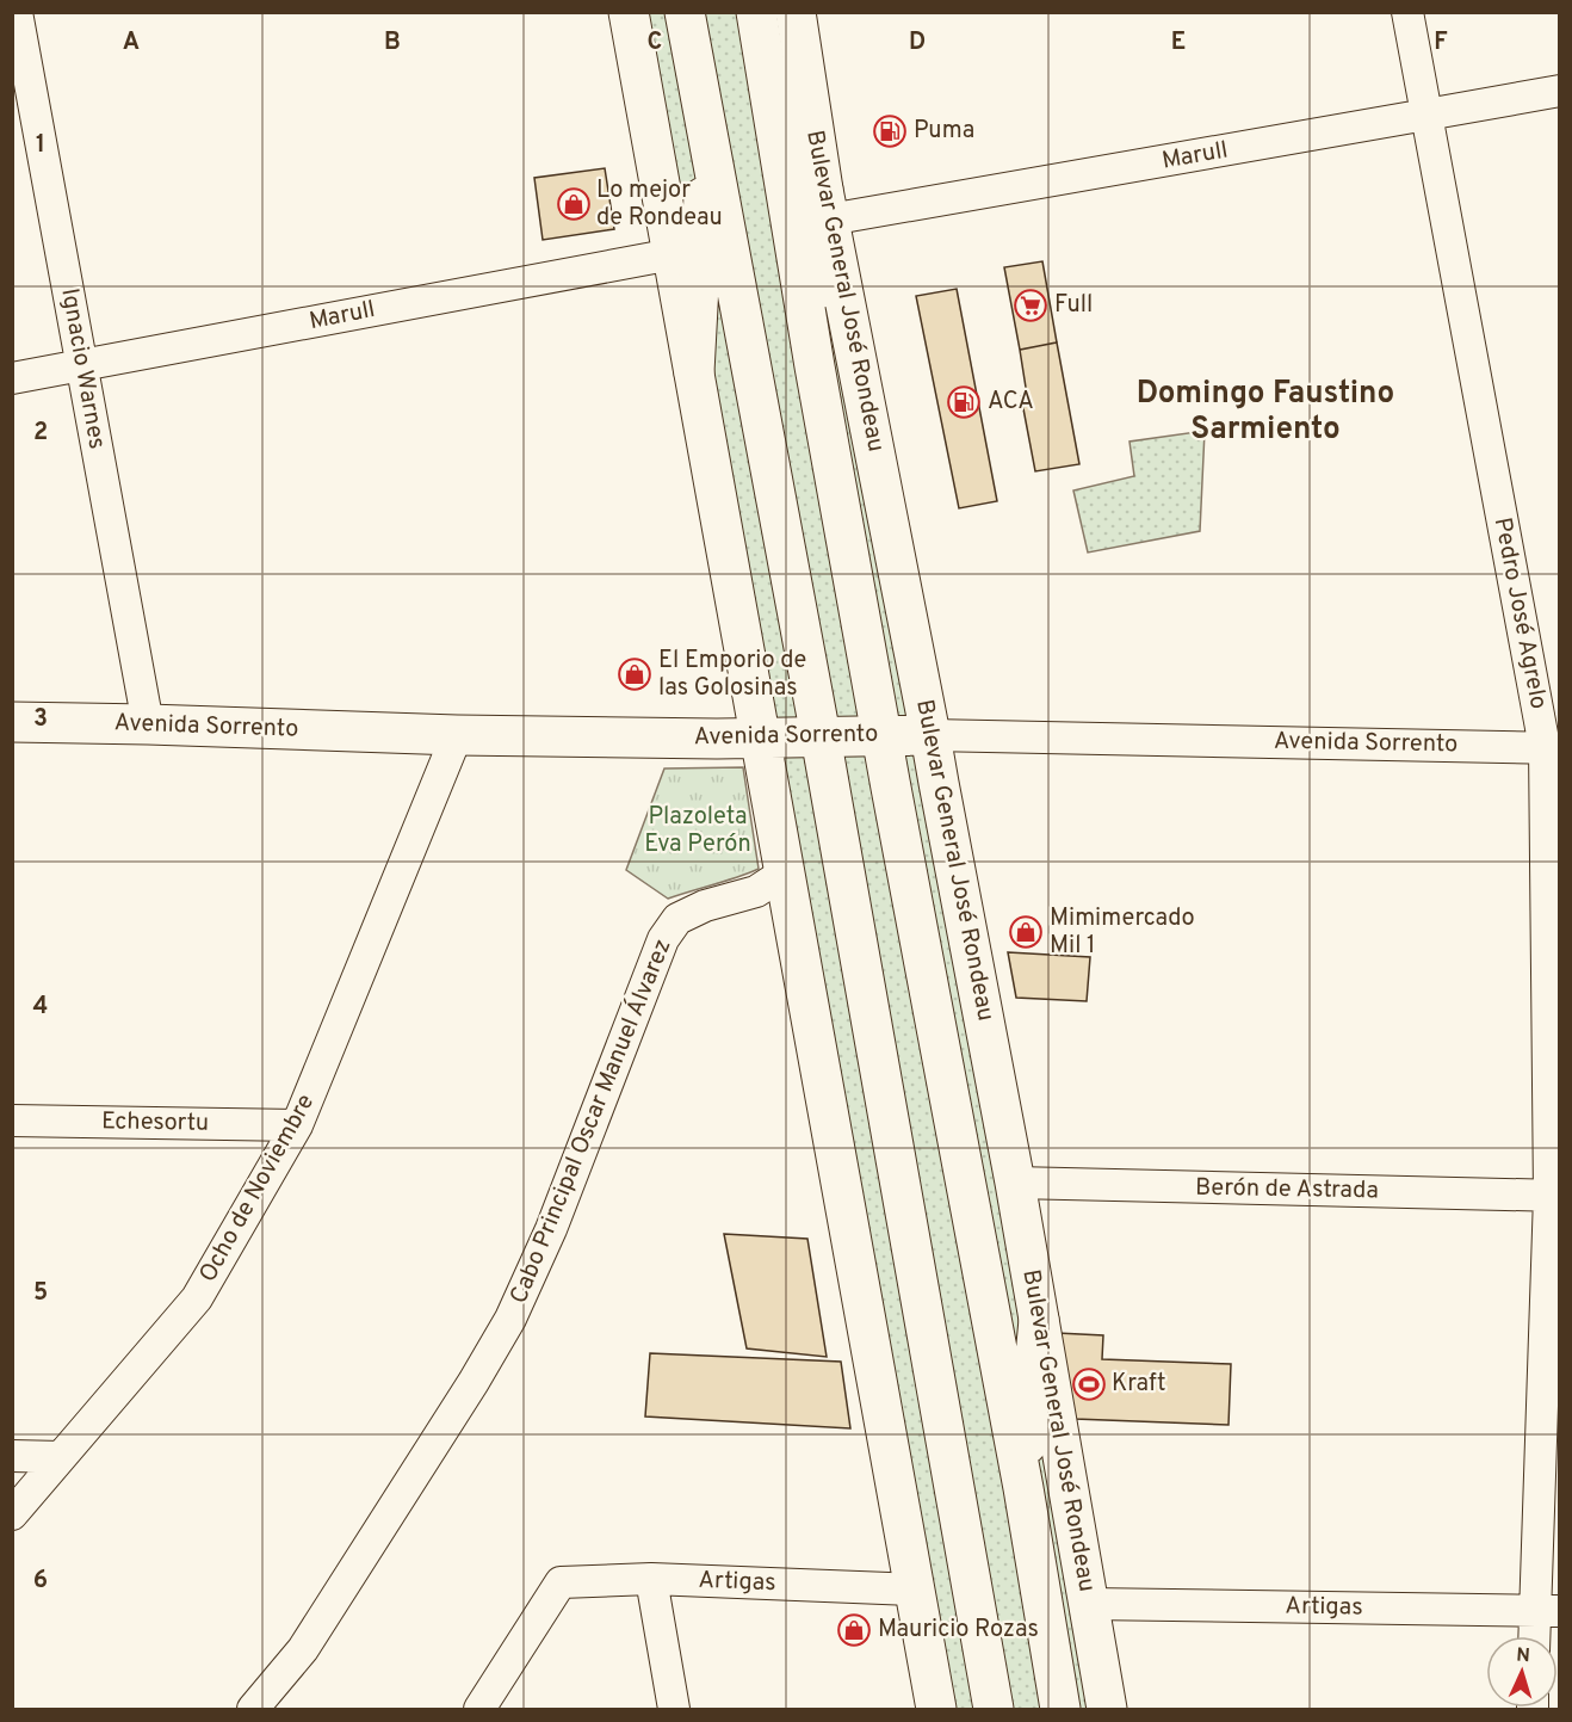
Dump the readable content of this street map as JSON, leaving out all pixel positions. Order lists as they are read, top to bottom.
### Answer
{
  "streets": {
    "main road": ["Bulevar General José Rondeau", "Avenida Sorrento"],
    "street": [
      "Marull",
      "Ignacio Warnes",
      "Pedro José Agrelo",
      "Cabo Principal Oscar Manuel Álvarez",
      "Echesortu",
      "Ocho de Noviembre",
      "Berón de Astrada",
      "Artigas"
    ]
  },
  "crossings": [
    ["Marull", "Bulevar General José Rondeau"],
    ["Marull", "Ignacio Warnes"],
    ["Marull", "Pedro José Agrelo"],
    ["Bulevar General José Rondeau", "Avenida Sorrento"],
    ["Bulevar General José Rondeau", "Berón de Astrada"],
    ["Bulevar General José Rondeau", "Artigas"],
    ["Ignacio Warnes", "Avenida Sorrento"],
    ["Pedro José Agrelo", "Avenida Sorrento"],
    ["Pedro José Agrelo", "Berón de Astrada"],
    ["Pedro José Agrelo", "Artigas"],
    ["Avenida Sorrento", "Ocho de Noviembre"],
    ["Echesortu", "Ocho de Noviembre"]
  ],
  "districts": ["Domingo Faustino Sarmiento"],
  "parks": ["Plazoleta Eva Perón"],
  "places": {
    "fuel station": ["Puma", "ACA"],
    "shop": [
      "Lo mejor de Rondeau",
      "El Emporio de las Golosinas",
      "Mimimercado Mil 1",
      "Mauricio Rozas"
    ],
    "supermarket": ["Full"],
    "sports": ["Kraft"]
  },
  "north": "top",
  "grid": {
    "columns": [
      "A",
      "B",
      "C",
      "D",
      "E",
      "F"
    ],
    "rows": [
      "1",
      "2",
      "3",
      "4",
      "5",
      "6"
    ]
  }
}
